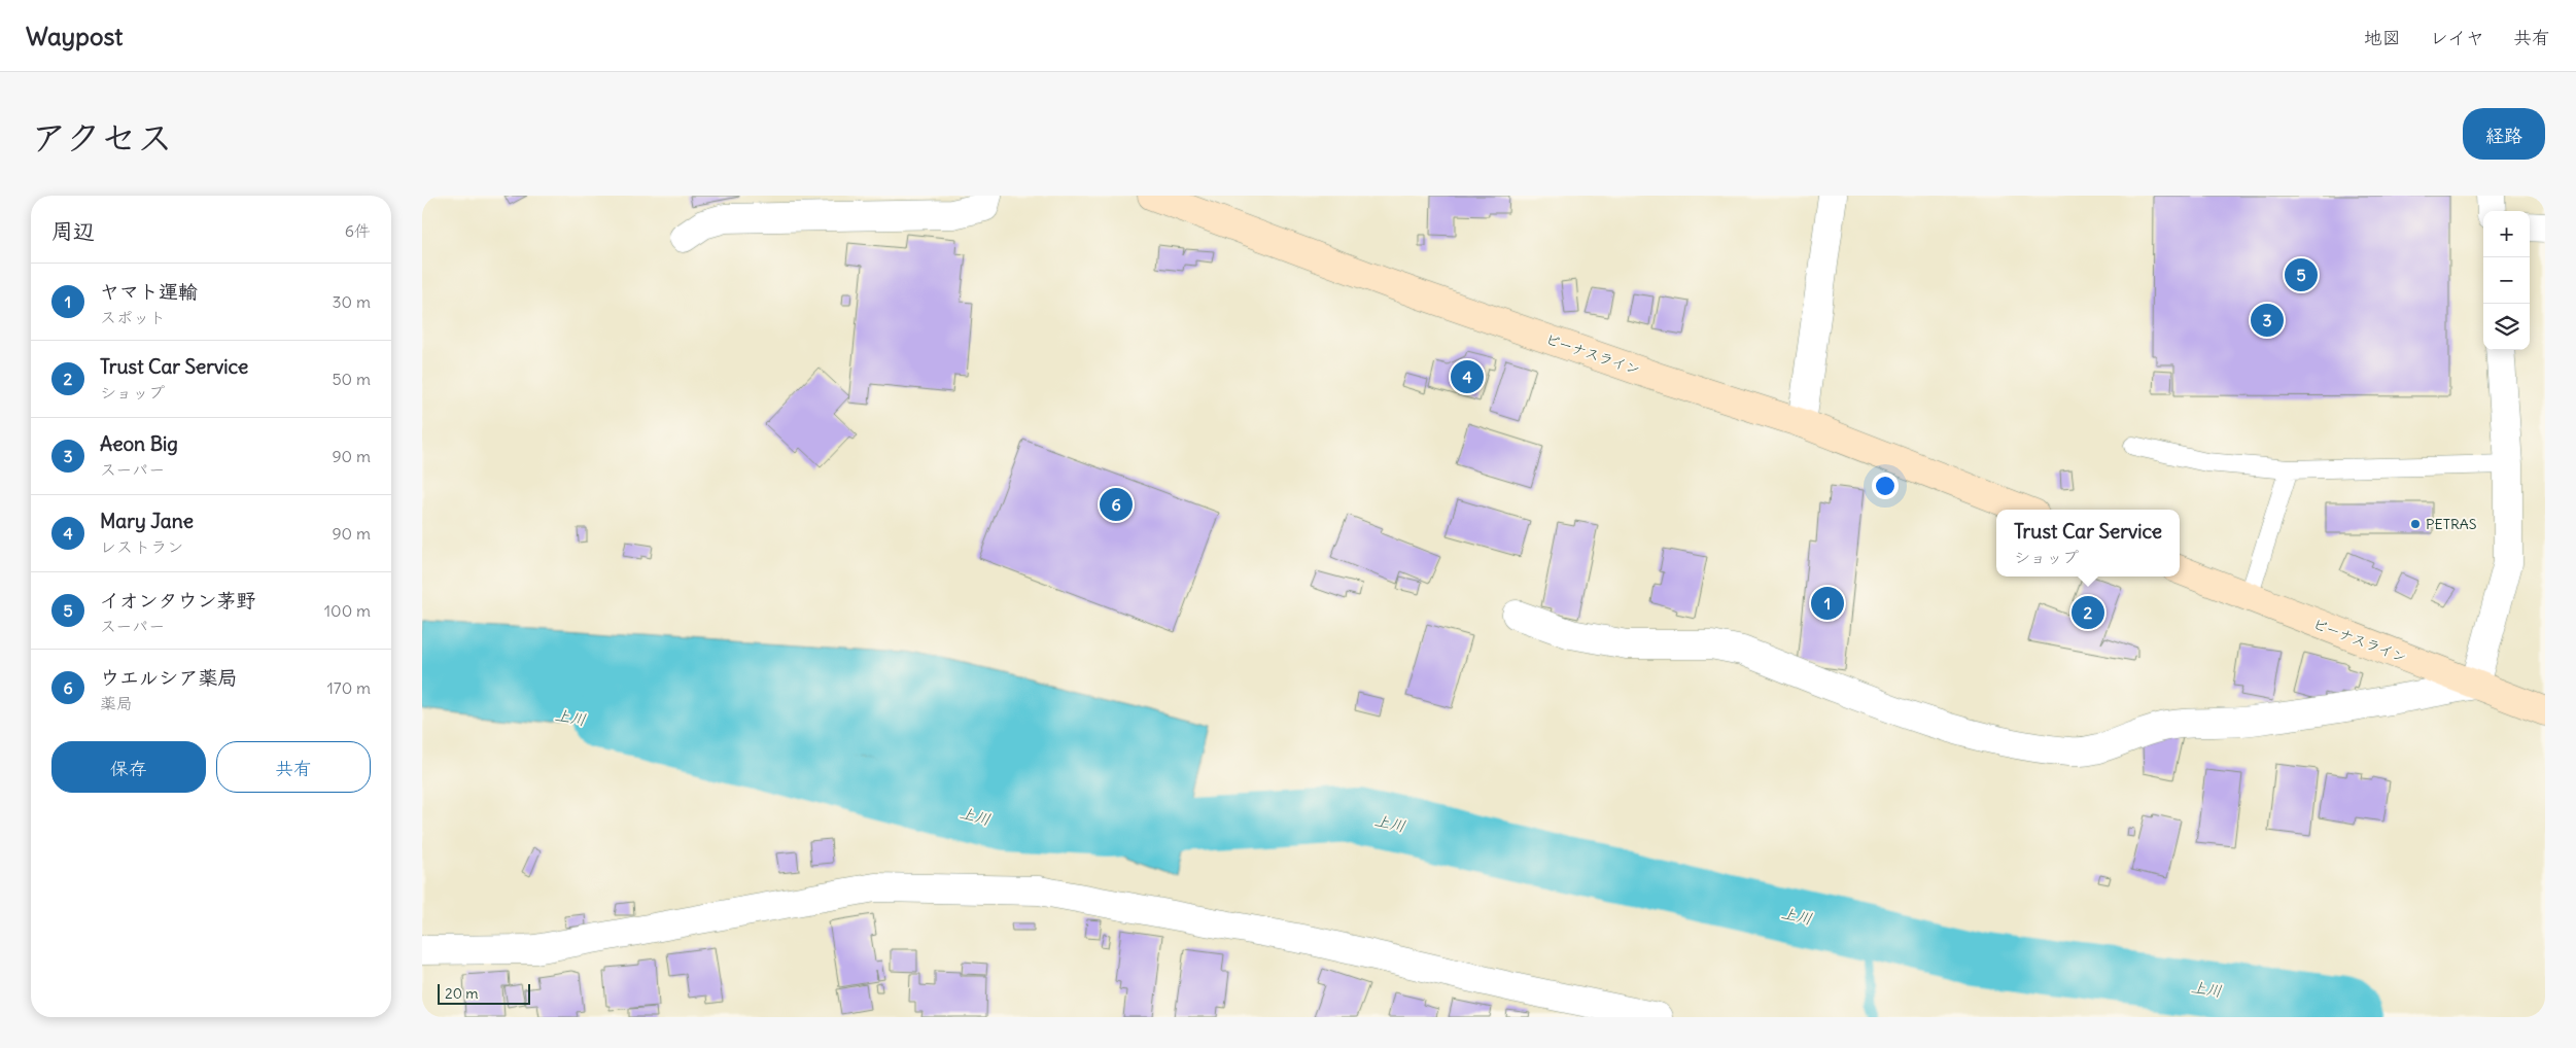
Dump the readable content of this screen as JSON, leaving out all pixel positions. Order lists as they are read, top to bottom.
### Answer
{
  "streets": {
    "main road": ["ビーナスライン"]
  },
  "water": ["上川"],
  "places": ["PETRAS"],
  "scale_bar": "20 m",
  "page": {
    "header": "Waypost",
    "nav": ["地図", "レイヤ", "共有"],
    "title": "アクセス",
    "buttons": [
      "経路",
      ["保存", "共有"]
    ],
    "heading": ["周辺", "6件"],
    "map_buttons": ["+", "−"],
    "pins": [
      "5",
      "3",
      "4",
      "6",
      "1",
      "2"
    ],
    "list": [
      {
        "mark": "1",
        "name": "ヤマト運輸",
        "note": "スポット",
        "value": "30 m"
      },
      {
        "mark": "2",
        "name": "Trust Car Service",
        "note": "ショップ",
        "value": "50 m"
      },
      {
        "mark": "3",
        "name": "Aeon Big",
        "note": "スーパー",
        "value": "90 m"
      },
      {
        "mark": "4",
        "name": "Mary Jane",
        "note": "レストラン",
        "value": "90 m"
      },
      {
        "mark": "5",
        "name": "イオンタウン茅野",
        "note": "スーパー",
        "value": "100 m"
      },
      {
        "mark": "6",
        "name": "ウエルシア薬局",
        "note": "薬局",
        "value": "170 m"
      }
    ],
    "popup": ["Trust Car Service", "ショップ"],
    "scale": "20 m"
  }
}
